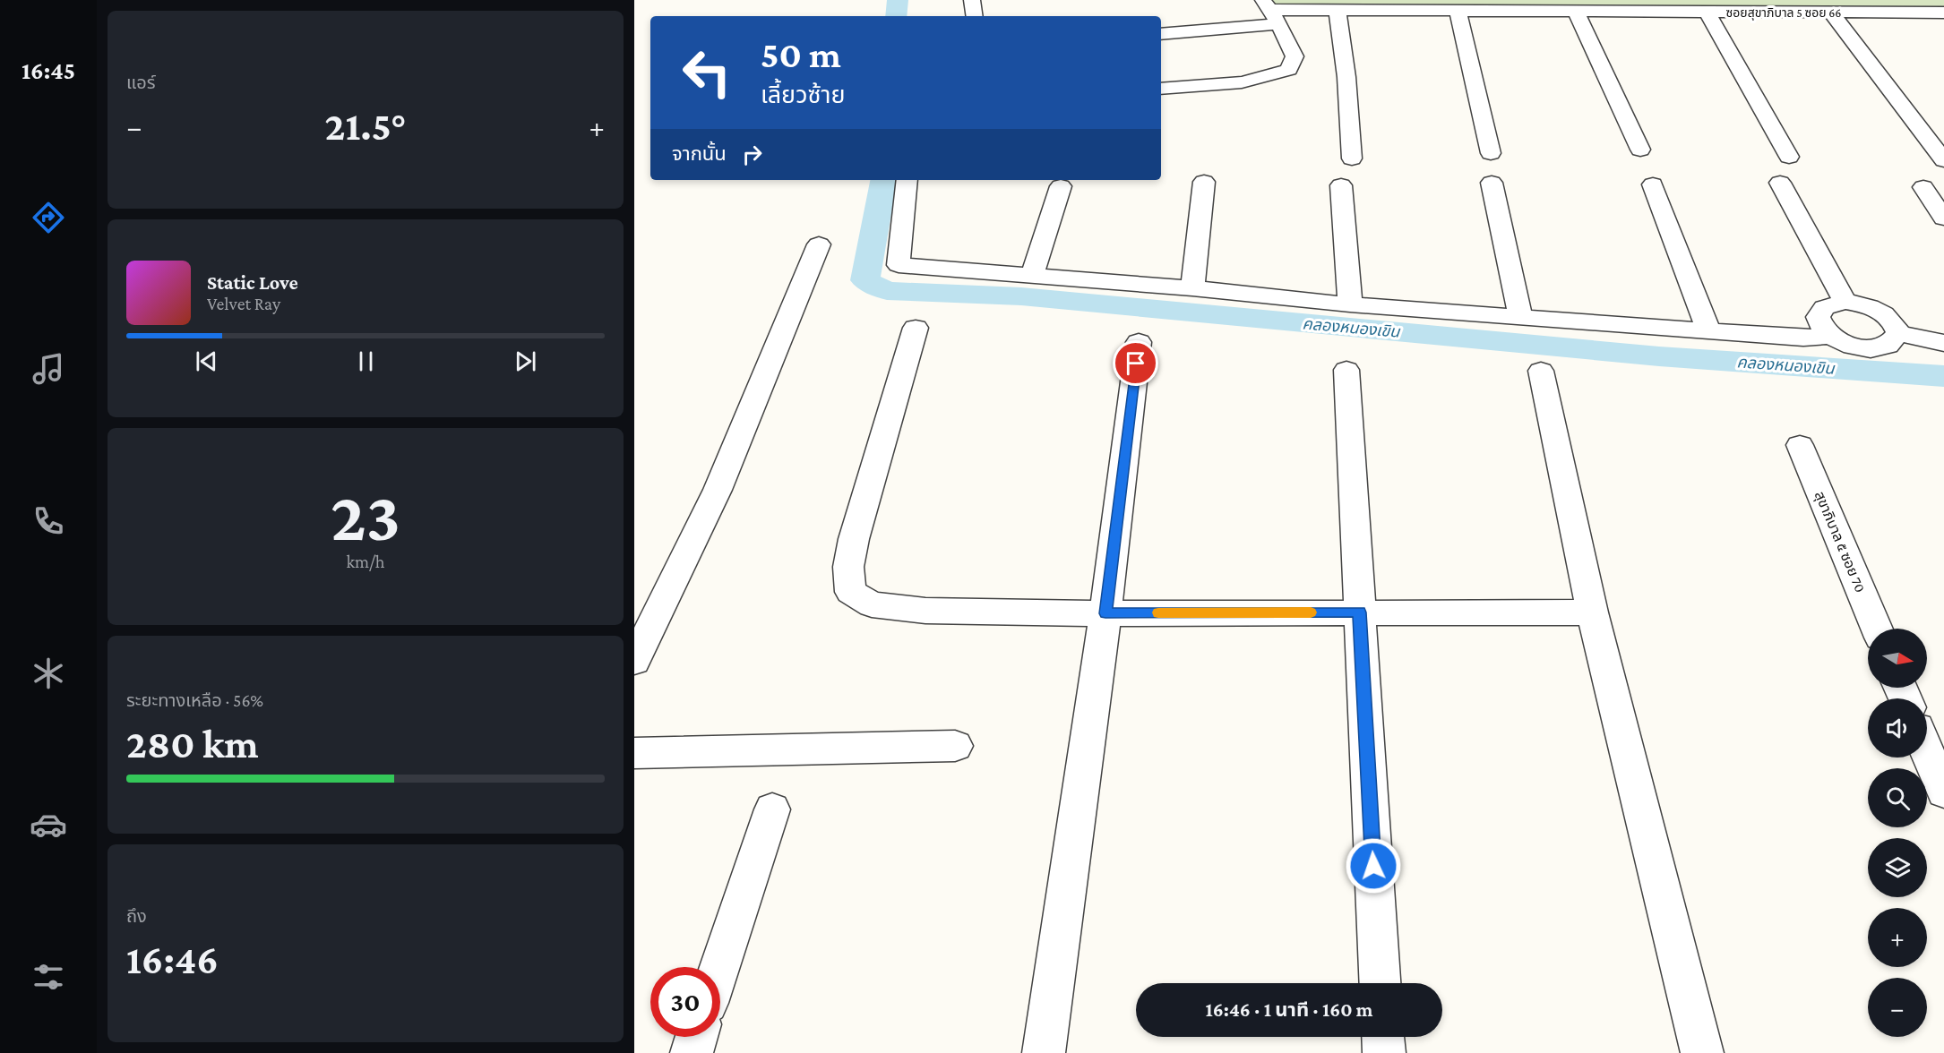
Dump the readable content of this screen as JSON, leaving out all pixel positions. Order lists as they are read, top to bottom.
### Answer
{
  "streets": {
    "street": ["ซอยสุขาภิบาล 5 ซอย 66", "สุขาภิบาล ๕ ซอย 70"]
  },
  "water": ["คลองหนองเขิน"],
  "north": "right",
  "page": {
    "tabs": "16:45",
    "tile": [
      "แอร์",
      ["23", "km/h"],
      ["ระยะทางเหลือ · 56%", "280 km"],
      ["ถึง", "16:46"]
    ],
    "turn": ["50 m", "เลี้ยวซ้าย"],
    "heat": ["−", "21.5°", "+"],
    "then": "จากนั้น",
    "song": ["Static Love", "Velvet Ray"],
    "map_buttons": ["+", "−"],
    "limit": "30",
    "trip": "16:46 · 1 นาที · 160 m"
  }
}
